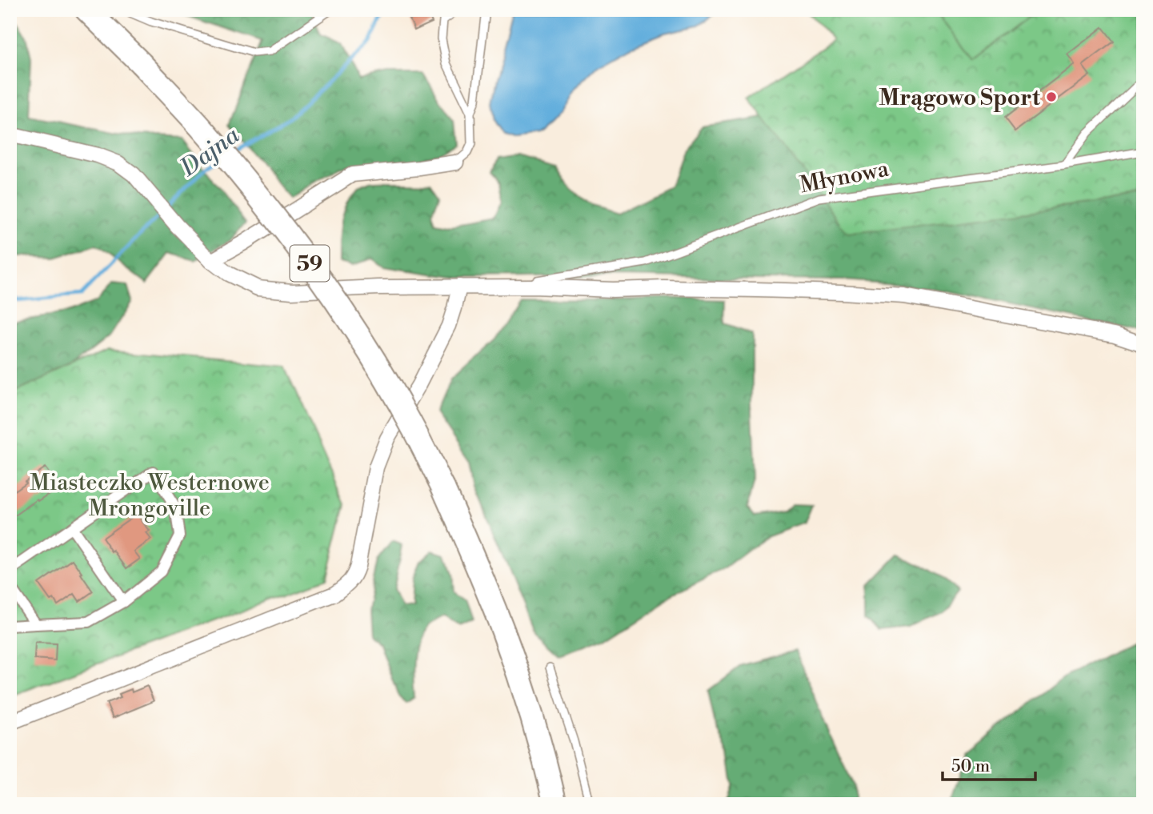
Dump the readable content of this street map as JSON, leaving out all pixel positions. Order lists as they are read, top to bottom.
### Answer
{
  "streets": {
    "main road": ["59"],
    "lane": ["Młynowa"]
  },
  "water": ["Dajna"],
  "parks": ["Miasteczko Westernowe Mrongoville"],
  "places": ["Mrągowo Sport"],
  "scale_bar": "50 m"
}
